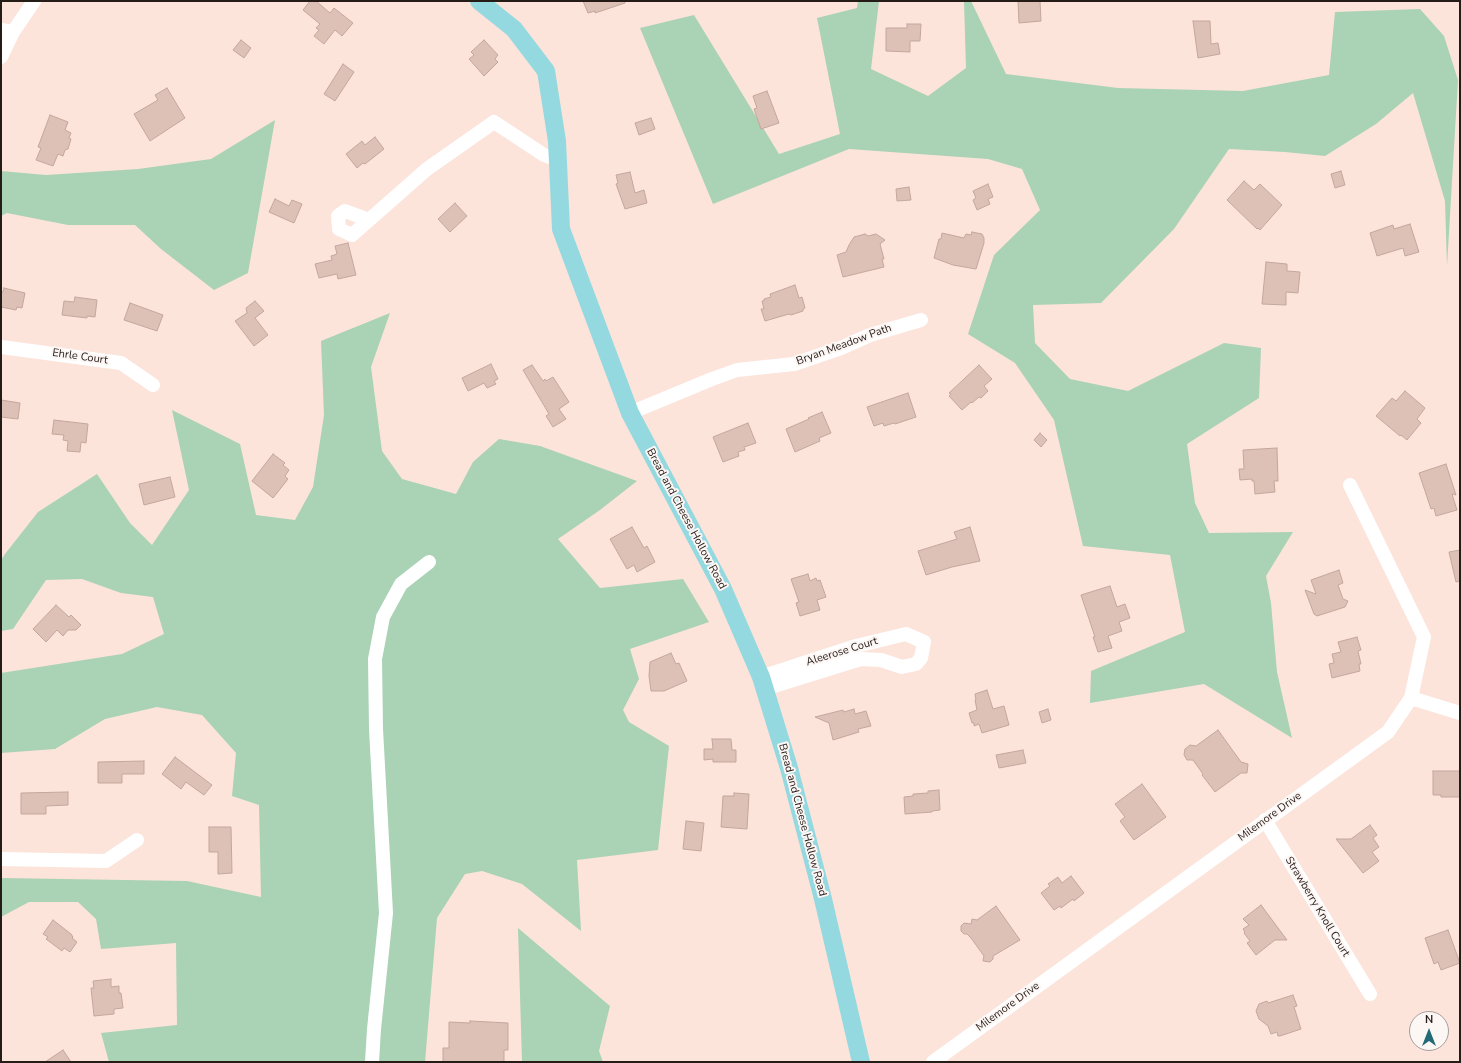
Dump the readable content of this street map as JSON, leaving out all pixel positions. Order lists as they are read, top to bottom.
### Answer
{
  "streets": {
    "main road": ["Bread and Cheese Hollow Road"],
    "street": [
      "Bryan Meadow Path",
      "Ehrle Court",
      "Aleerose Court",
      "Milemore Drive",
      "Strawberry Knoll Court"
    ]
  },
  "crossings": [
    ["Bryan Meadow Path", "Bread and Cheese Hollow Road"],
    ["Bread and Cheese Hollow Road", "Aleerose Court"],
    ["Milemore Drive", "Strawberry Knoll Court"]
  ],
  "north": "top"
}
